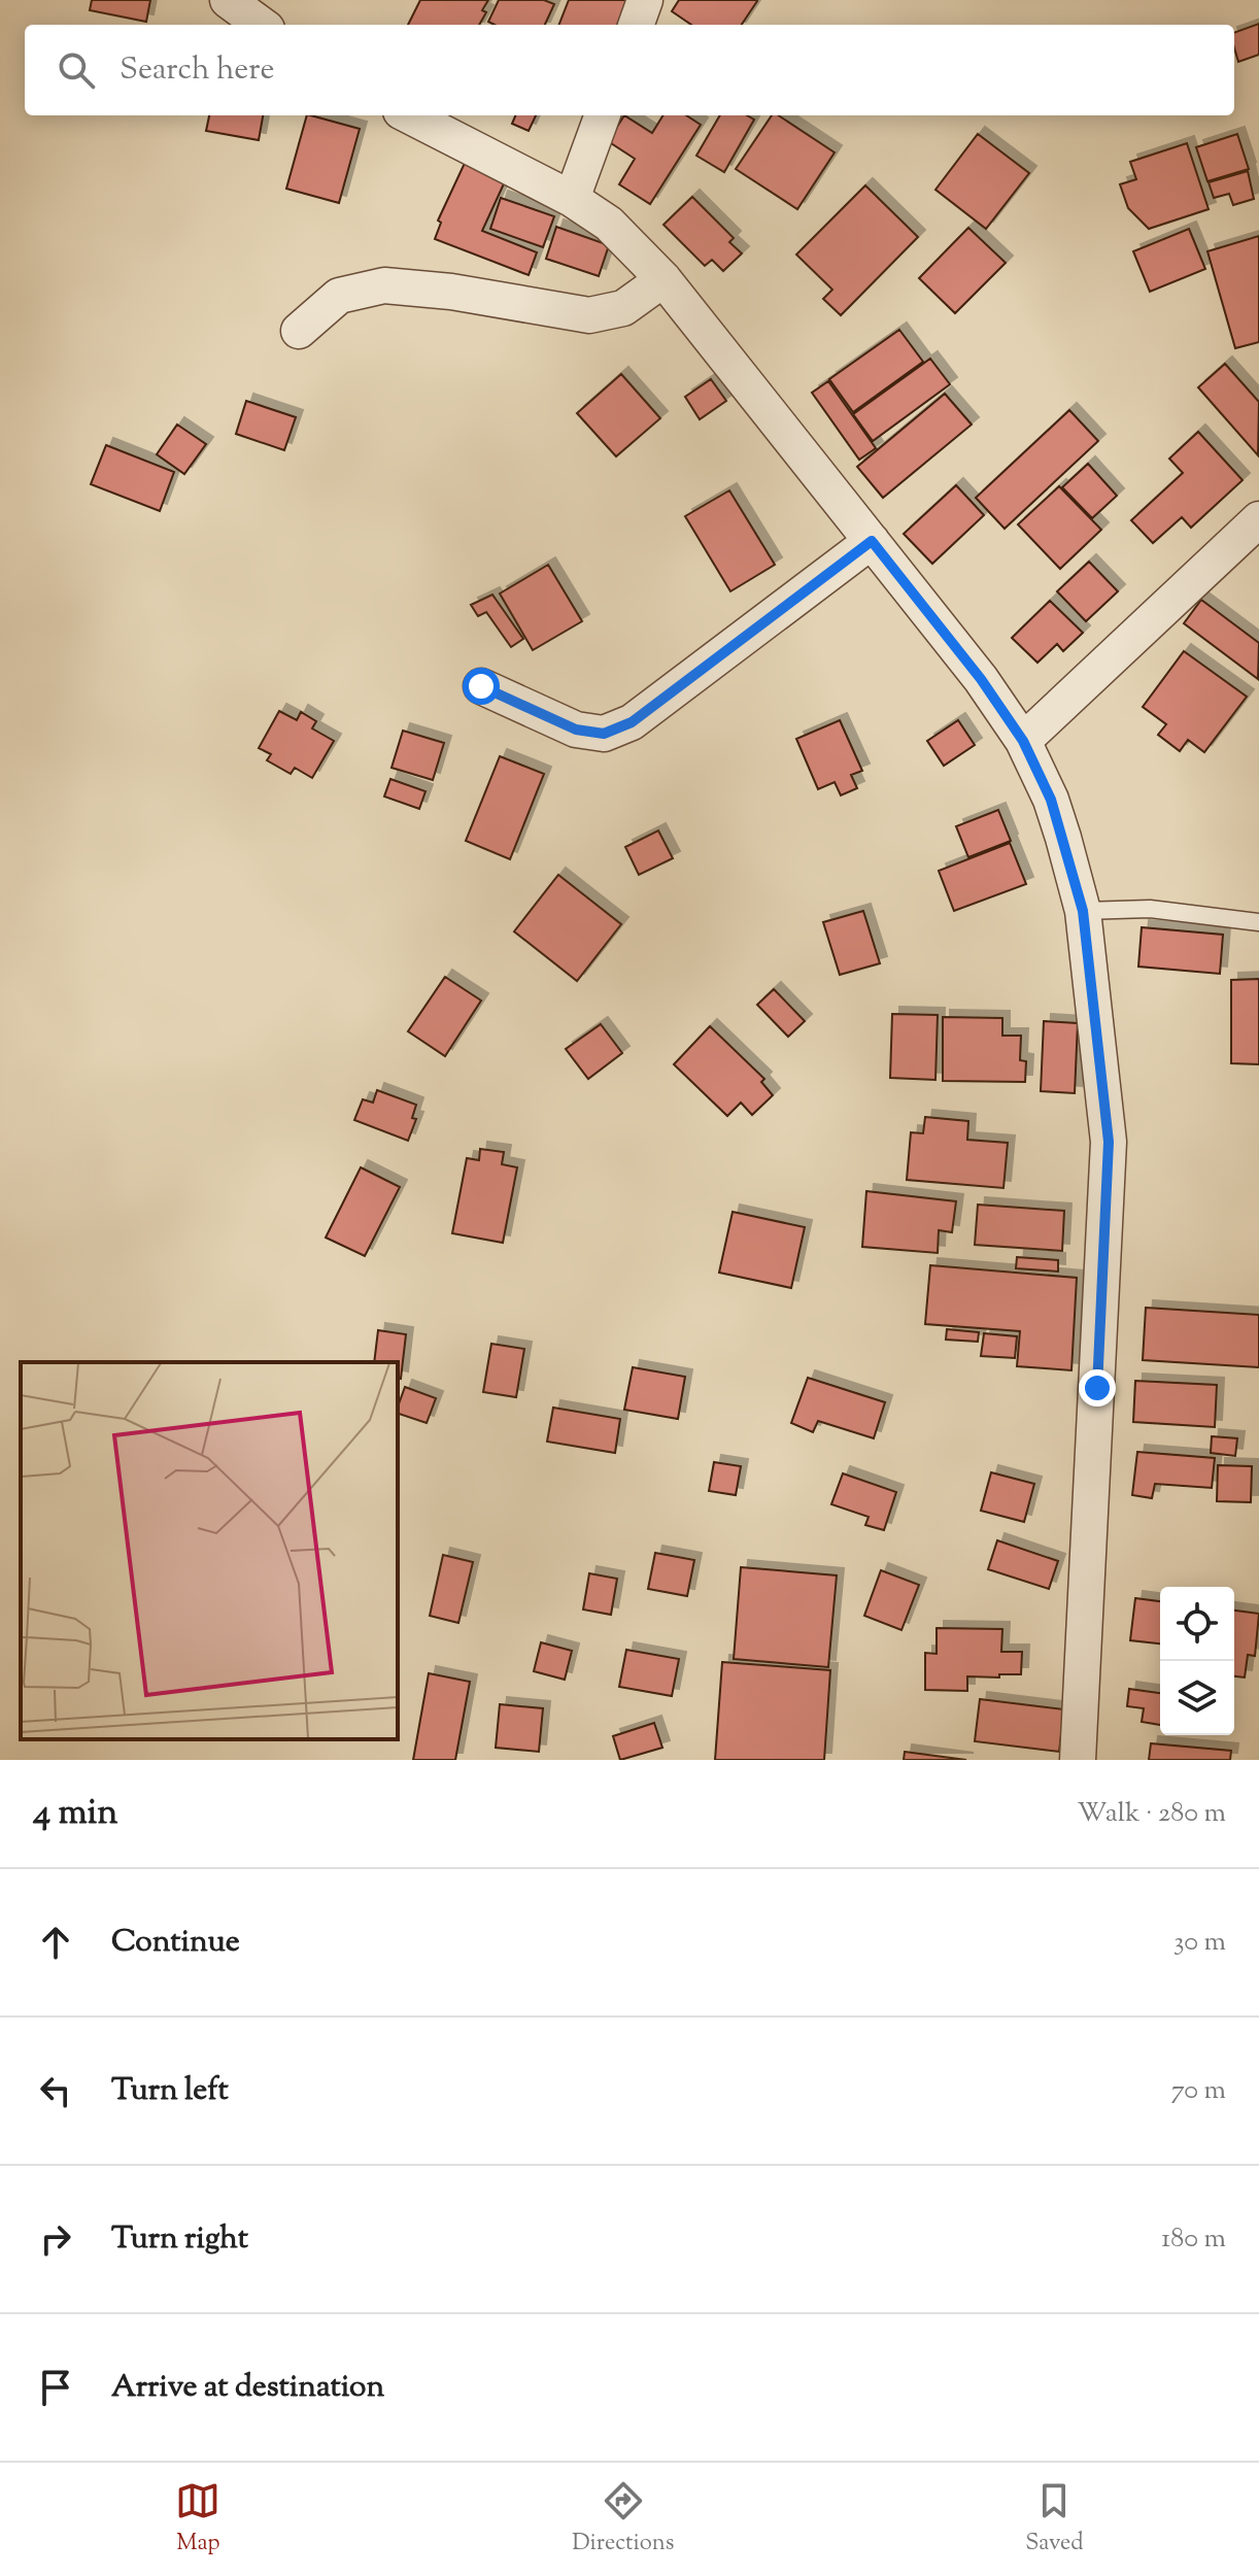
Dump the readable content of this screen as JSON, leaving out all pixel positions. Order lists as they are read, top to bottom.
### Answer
{
  "page": {
    "search": "Search here",
    "heading": ["4 min", "Walk · 280 m"],
    "list": [
      ["Continue", "30 m"],
      ["Turn left", "70 m"],
      ["Turn right", "180 m"],
      "Arrive at destination"
    ],
    "nav": ["Map", "Directions", "Saved"]
  }
}
